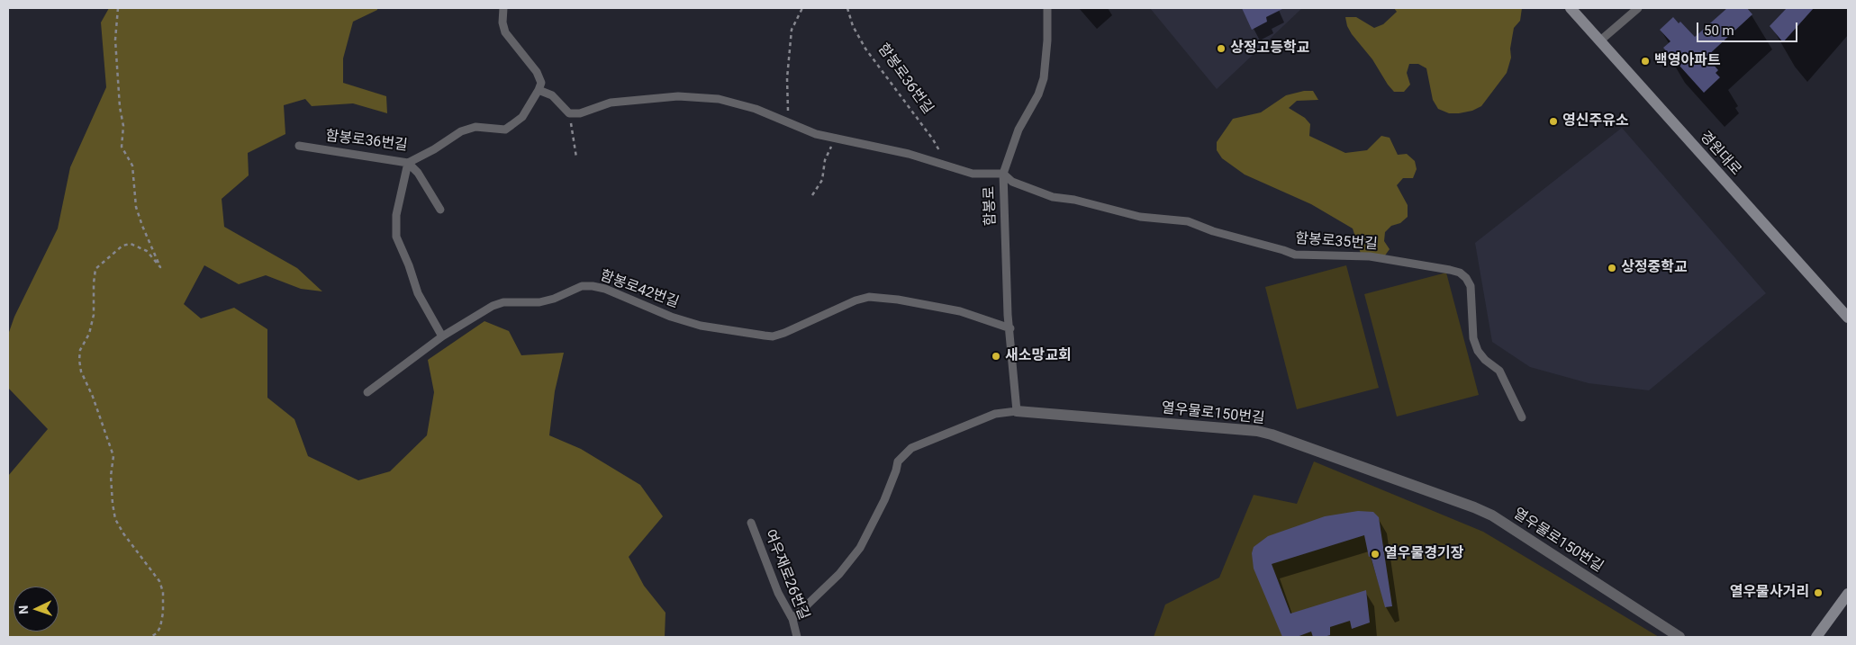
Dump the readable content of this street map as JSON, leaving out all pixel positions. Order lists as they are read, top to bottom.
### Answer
{
  "streets": {
    "main road": ["경원대로"],
    "street": ["열우물로150번길"],
    "lane": [
      "함봉로36번길",
      "함봉로",
      "함봉로35번길",
      "함봉로42번길",
      "여우재로26번길"
    ]
  },
  "crossings": [
    ["함봉로", "함봉로35번길"],
    ["함봉로", "함봉로42번길"],
    ["함봉로", "열우물로150번길"],
    ["열우물로150번길", "여우재로26번길"]
  ],
  "places": [
    "상정고등학교",
    "백영아파트",
    "영신주유소",
    "상정중학교",
    "새소망교회",
    "열우물경기장",
    "열우물사거리"
  ],
  "scale_bar": "50 m",
  "north": "left"
}
